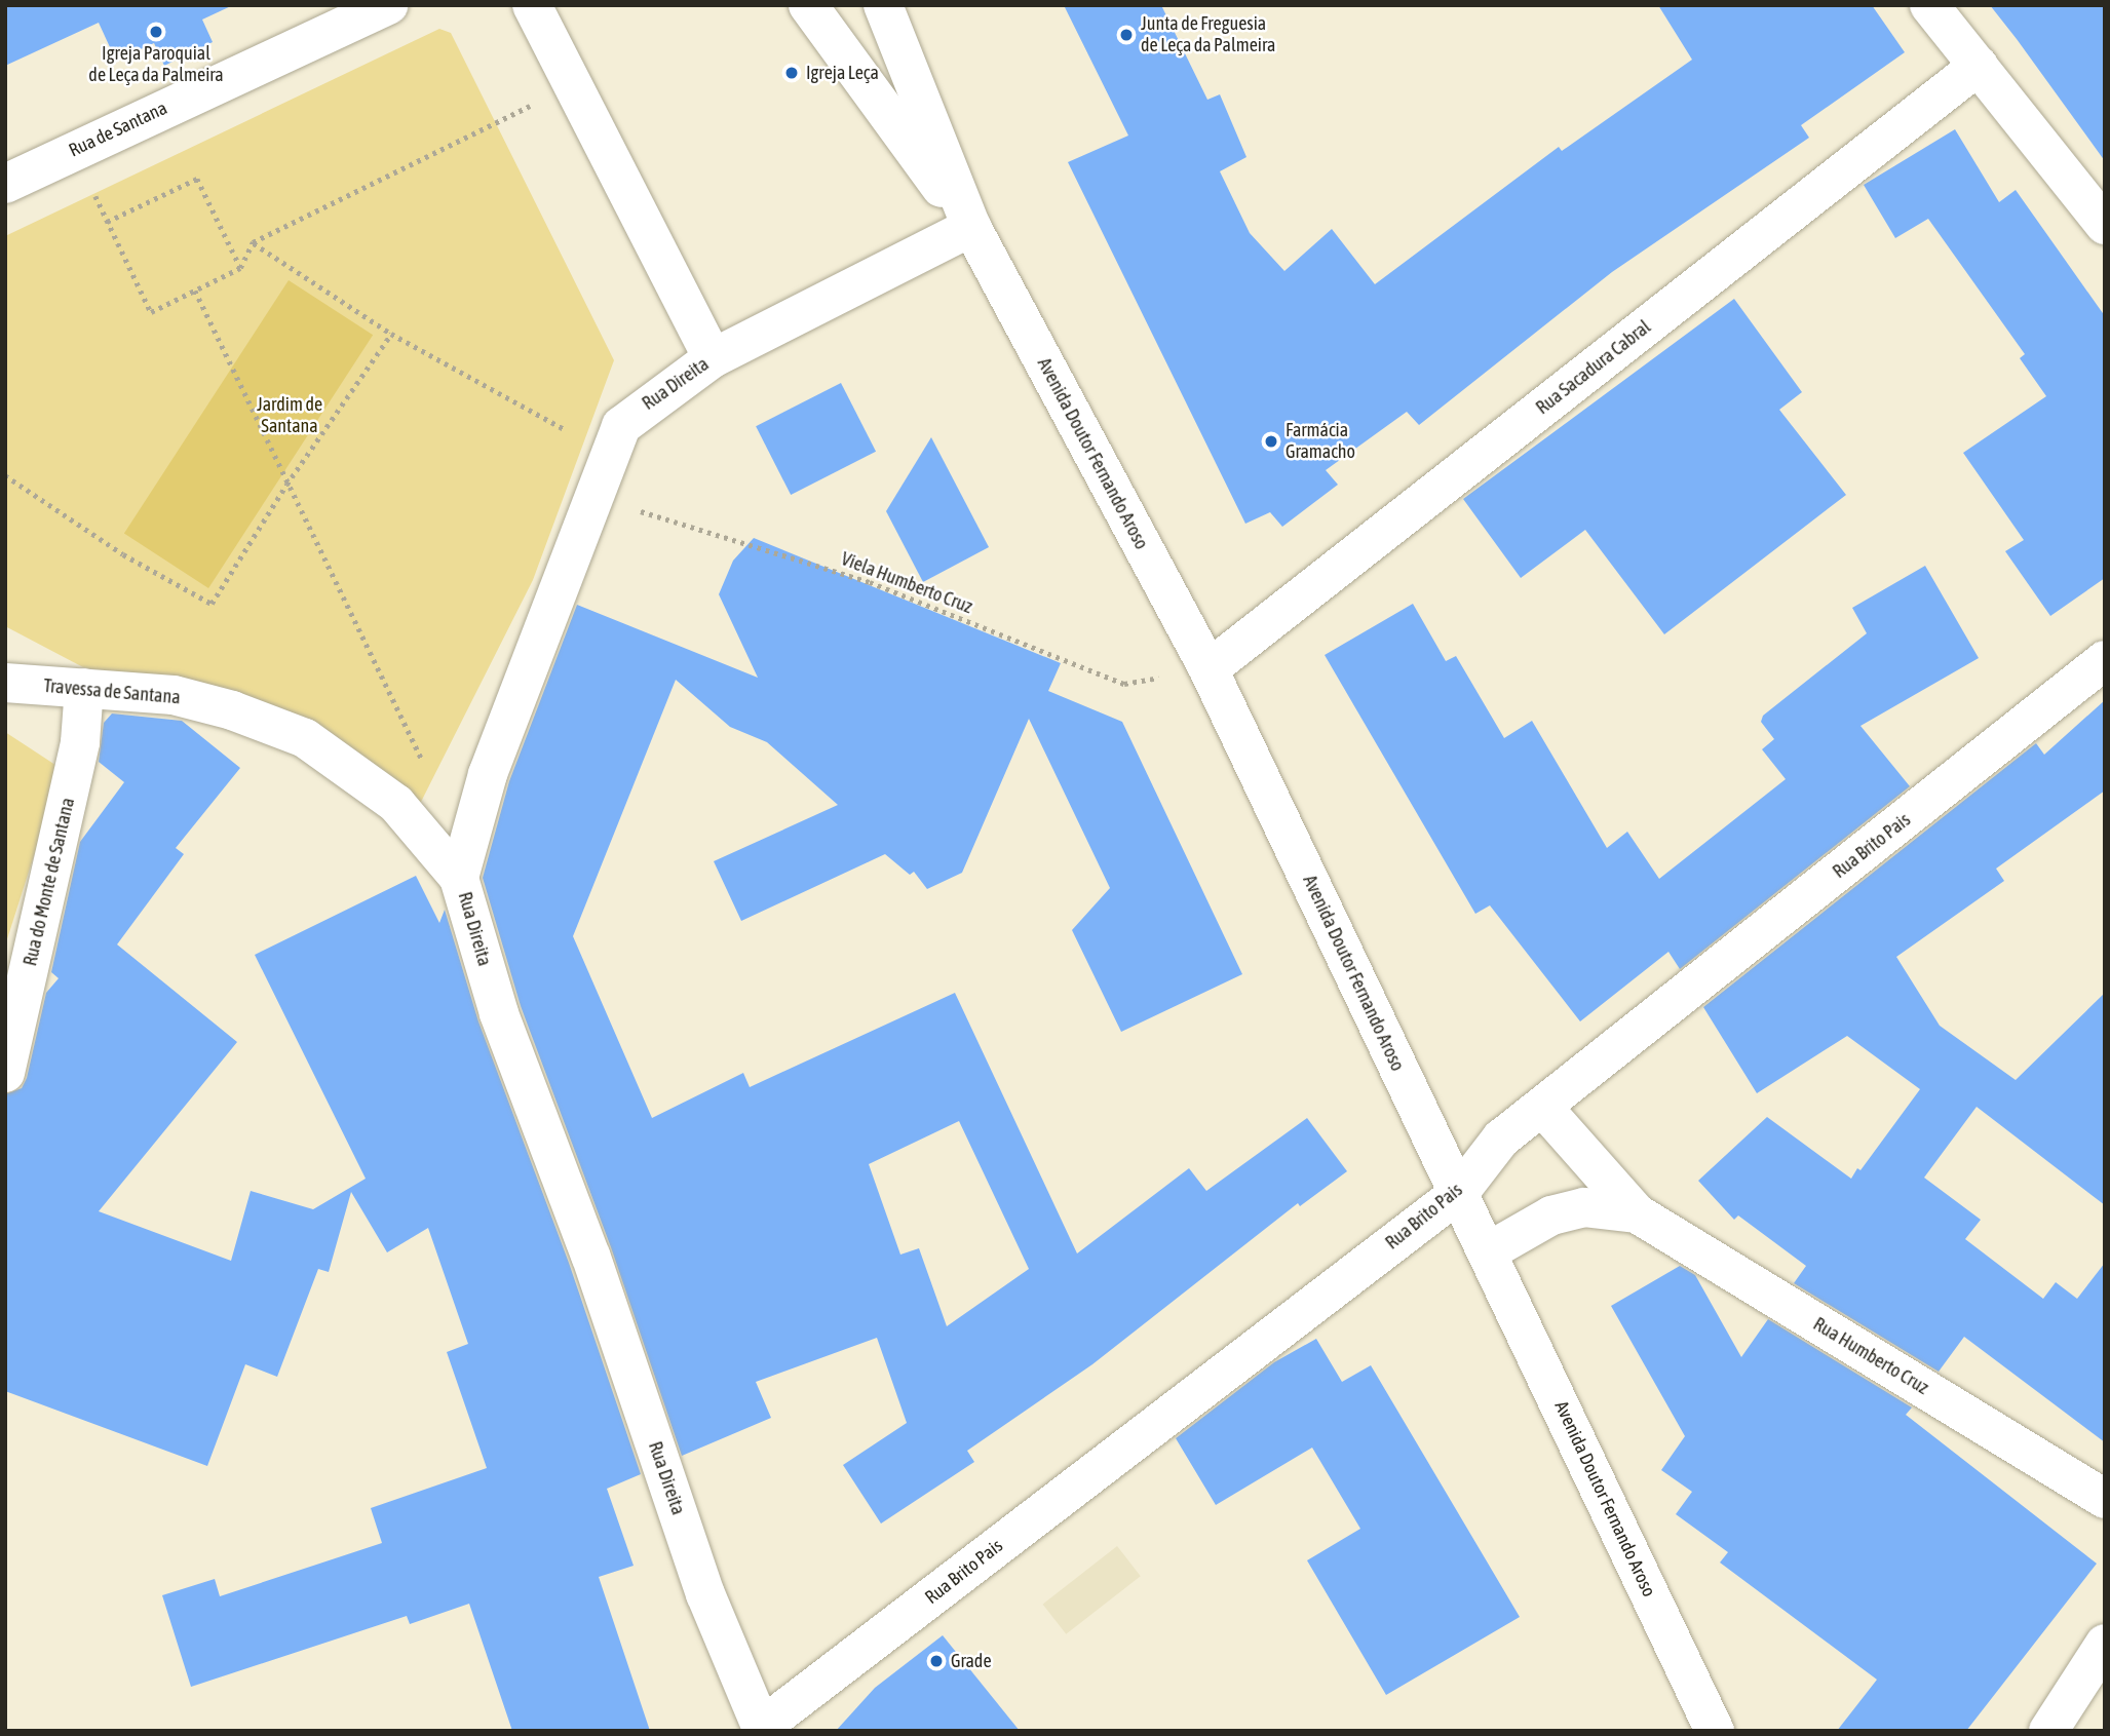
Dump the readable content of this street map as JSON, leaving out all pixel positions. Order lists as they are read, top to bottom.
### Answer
{
  "streets": {
    "street": [
      "Rua de Santana",
      "Rua Sacadura Cabral",
      "Rua Direita",
      "Avenida Doutor Fernando Aroso",
      "Travessa de Santana",
      "Rua Brito Pais",
      "Rua do Monte de Santana",
      "Rua Humberto Cruz"
    ],
    "path": ["Viela Humberto Cruz"]
  },
  "crossings": [
    ["Rua Sacadura Cabral", "Avenida Doutor Fernando Aroso"],
    ["Rua Sacadura Cabral", "Viela Humberto Cruz"],
    ["Rua Direita", "Avenida Doutor Fernando Aroso"],
    ["Rua Direita", "Viela Humberto Cruz"],
    ["Rua Direita", "Travessa de Santana"],
    ["Rua Direita", "Rua Brito Pais"],
    ["Avenida Doutor Fernando Aroso", "Viela Humberto Cruz"],
    ["Avenida Doutor Fernando Aroso", "Rua Brito Pais"],
    ["Avenida Doutor Fernando Aroso", "Rua Humberto Cruz"],
    ["Travessa de Santana", "Rua do Monte de Santana"],
    ["Rua Brito Pais", "Rua Humberto Cruz"]
  ],
  "parks": ["Jardim de Santana"],
  "places": [
    "Igreja Paroquial de Leça da Palmeira",
    "Junta de Freguesia de Leça da Palmeira",
    "Igreja Leça",
    "Farmácia Gramacho",
    "Grade"
  ]
}
